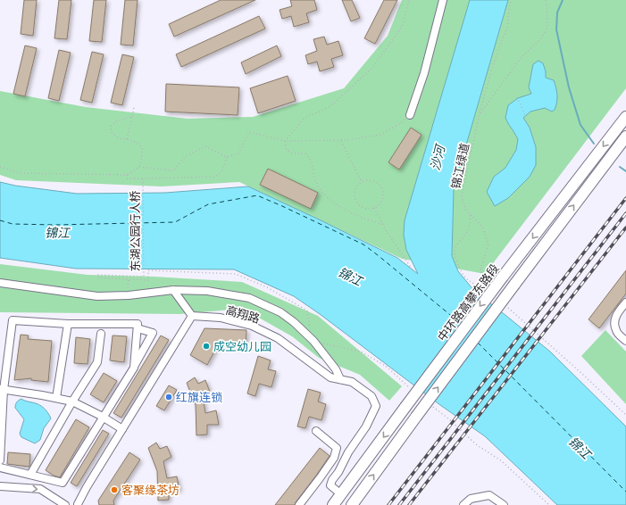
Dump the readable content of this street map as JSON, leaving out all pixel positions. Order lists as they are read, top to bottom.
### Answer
{
  "streets": {
    "main road": ["中环路高攀东路段"],
    "street": ["高翔路"],
    "path": ["锦江绿道", "东湖公园行人桥"]
  },
  "crossings": [
    ["中环路高攀东路段", "高翔路"]
  ],
  "water": ["沙河", "锦江"],
  "places": ["成空幼儿园", "红旗连锁", "客聚缘茶坊"]
}
